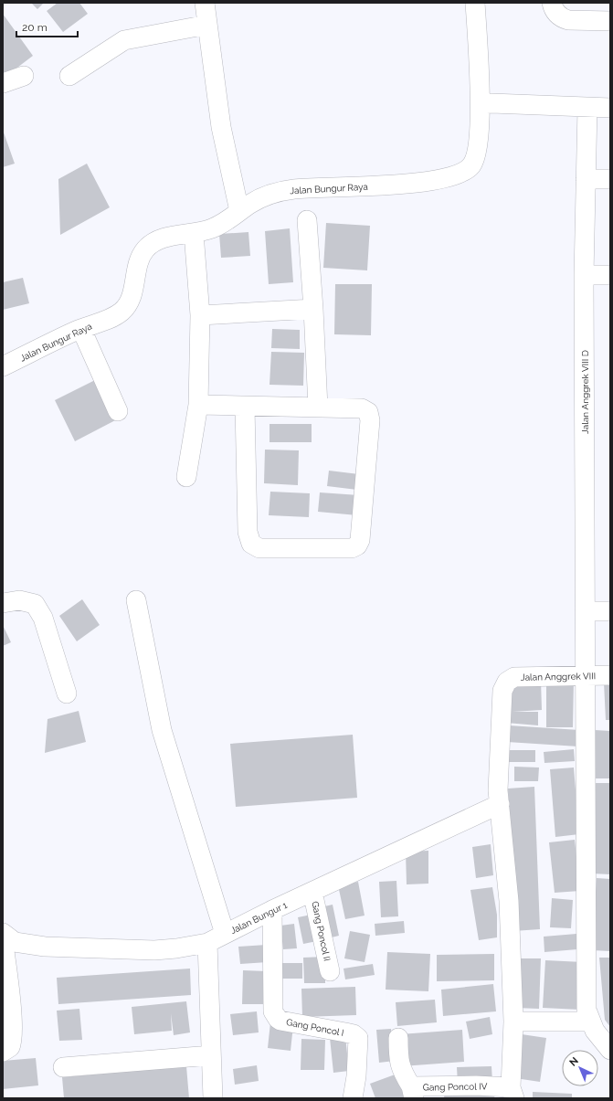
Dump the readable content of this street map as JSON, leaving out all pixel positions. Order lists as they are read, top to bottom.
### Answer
{
  "streets": {
    "street": [
      "Jalan Bungur Raya",
      "Jalan Anggrek VIII D",
      "Jalan Anggrek VIII",
      "Jalan Bungur 1",
      "Gang Poncol II",
      "Gang Poncol I",
      "Gang Poncol IV"
    ]
  },
  "crossings": [
    ["Jalan Anggrek VIII D", "Jalan Anggrek VIII"],
    ["Jalan Anggrek VIII", "Jalan Bungur 1"],
    ["Jalan Bungur 1", "Gang Poncol II"],
    ["Jalan Bungur 1", "Gang Poncol I"]
  ],
  "scale_bar": "20 m",
  "north": "top left"
}
